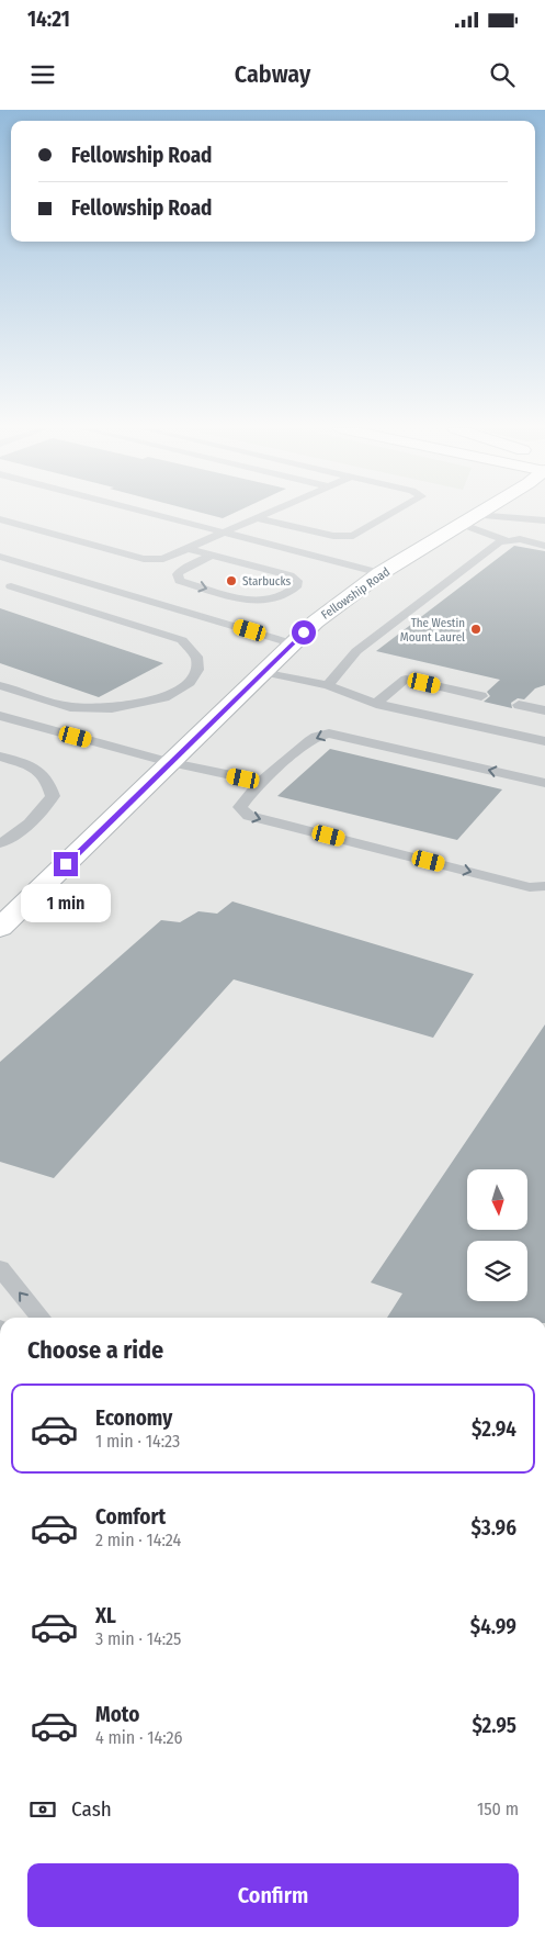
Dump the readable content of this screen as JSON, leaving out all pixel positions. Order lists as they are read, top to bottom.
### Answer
{
  "streets": {
    "main road": ["Fellowship Road"]
  },
  "places": ["Starbucks", "The Westin Mount Laurel"],
  "north": "bottom",
  "page": {
    "status": "14:21",
    "header": "Cabway",
    "banner": ["Fellowship Road", "Fellowship Road"],
    "bubble": "1 min",
    "heading": "Choose a ride",
    "list": [
      {
        "name": "Economy",
        "note": "1 min · 14:23",
        "value": "$2.94"
      },
      {
        "name": "Comfort",
        "note": "2 min · 14:24",
        "value": "$3.96"
      },
      {
        "name": "XL",
        "note": "3 min · 14:25",
        "value": "$4.99"
      },
      {
        "name": "Moto",
        "note": "4 min · 14:26",
        "value": "$2.95"
      }
    ],
    "pay": ["Cash", "150 m"],
    "buttons": "Confirm"
  }
}
